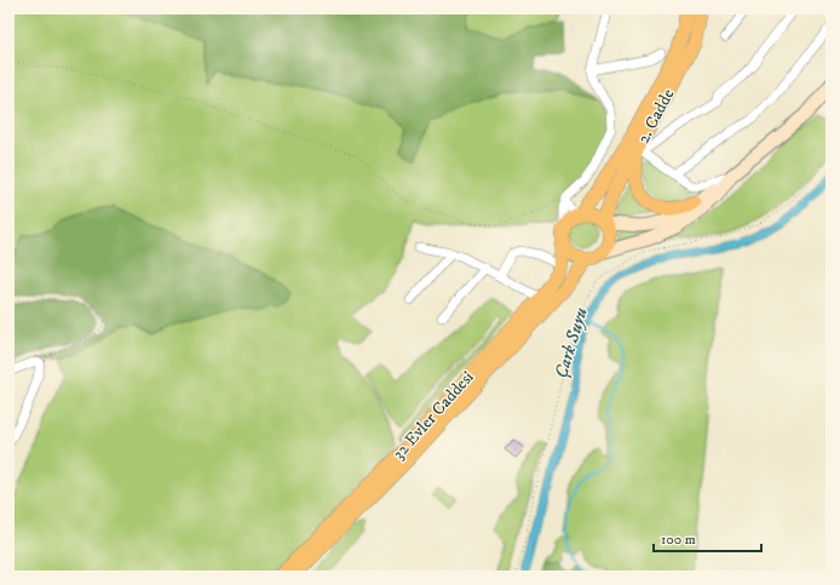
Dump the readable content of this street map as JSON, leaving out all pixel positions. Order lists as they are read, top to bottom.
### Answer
{
  "streets": {
    "main road": ["2. Cadde", "32 Evler Caddesi"]
  },
  "crossings": [
    ["2. Cadde", "32 Evler Caddesi"]
  ],
  "water": ["Çark Suyu"],
  "scale_bar": "100 m"
}
